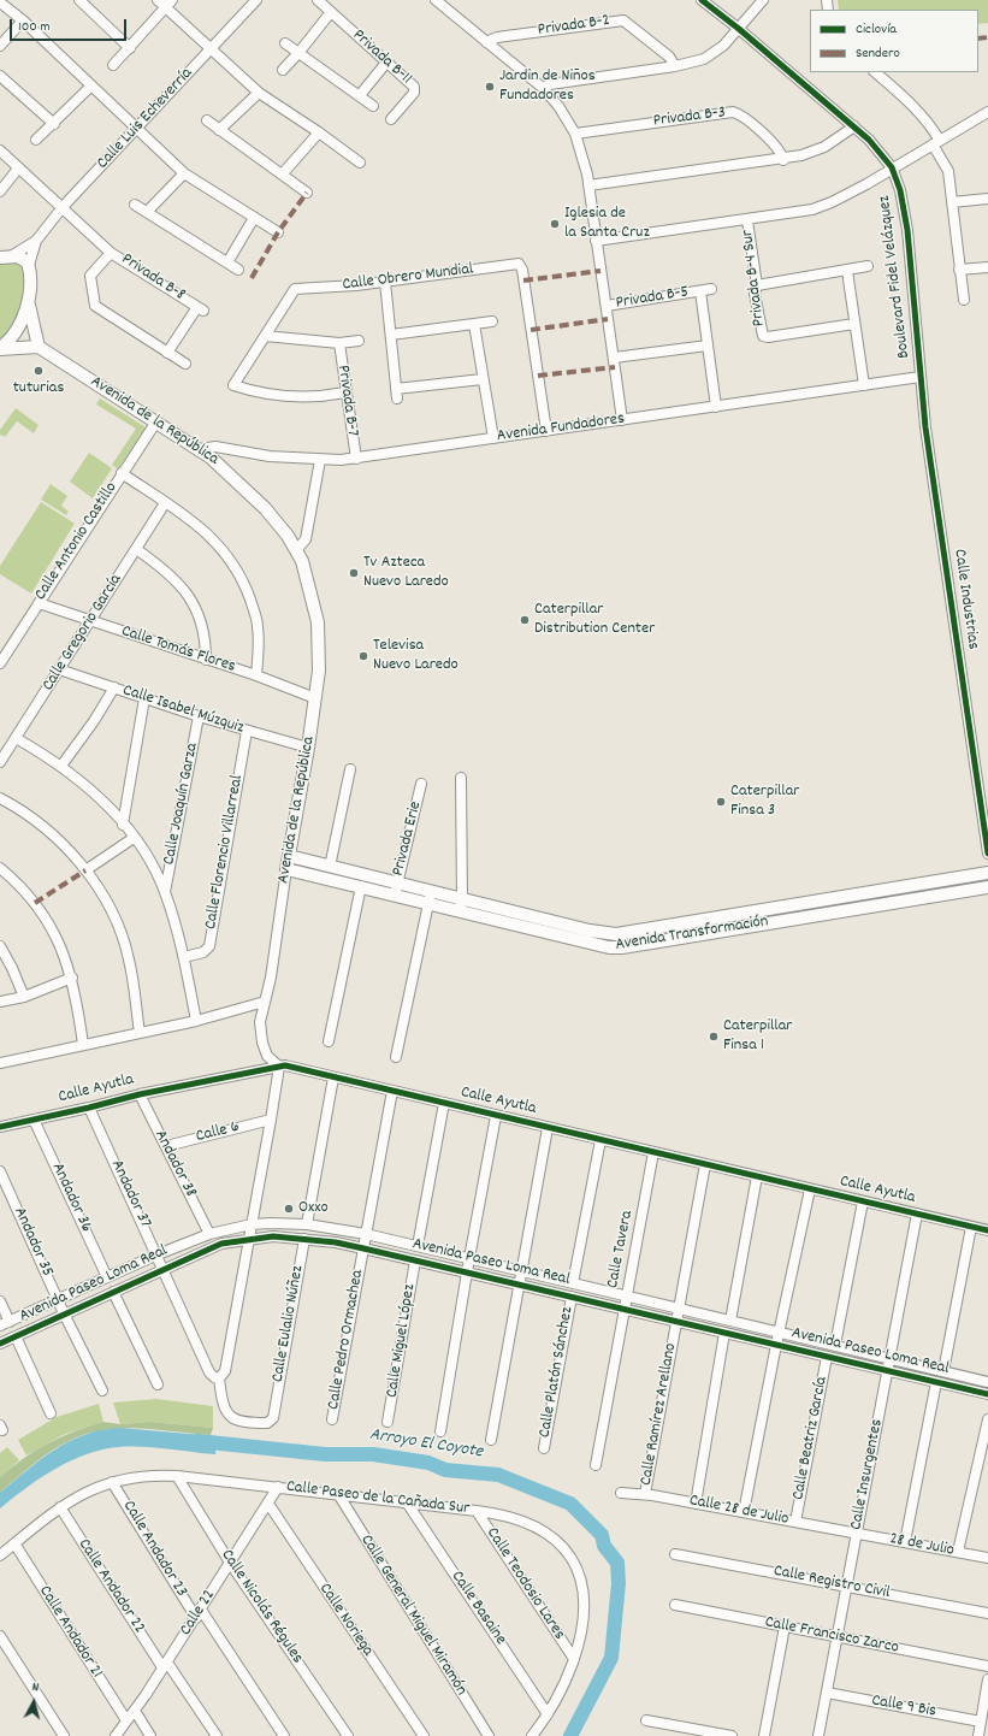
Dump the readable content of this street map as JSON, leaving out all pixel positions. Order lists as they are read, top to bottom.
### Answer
{
  "streets": {
    "main road": ["Avenida de la República", "Avenida Transformación"],
    "street": [
      "Privada B-2",
      "Privada B-11",
      "Privada B-3",
      "Calle Luis Echeverría",
      "Boulevard Fidel Velázquez",
      "Privada B-8",
      "Calle Obrero Mundial",
      "Privada B-4 Sur",
      "Privada B-5",
      "Privada B-7",
      "Avenida Fundadores",
      "Calle Antonio Castillo",
      "Calle Industrias",
      "Calle Gregorio García",
      "Calle Tomás Flores",
      "Calle Isabel Múzquiz",
      "Calle Joaquín Garza",
      "Privada Erie",
      "Calle Florencio Villarreal",
      "Calle Ayutla",
      "Calle 6",
      "Andador 38",
      "Andador 37",
      "Andador 36",
      "Andador 35",
      "Calle Tavera",
      "Avenida Paseo Loma Real",
      "Calle Eulalio Núñez",
      "Calle Pedro Ormachea",
      "Calle Miguel López",
      "Calle Platón Sánchez",
      "Calle Ramírez Arellano",
      "Calle Beatriz García",
      "Calle Insurgentes",
      "Calle Paseo de la Cañada Sur",
      "Calle 28 de Julio",
      "28 de Julio",
      "Calle Andador 23",
      "Calle Registro Civil",
      "Calle Teodosio Lares",
      "Calle Andador 22",
      "Calle Nicolás Régules",
      "Calle Basaine",
      "Calle 22",
      "Calle General Miguel Miramón",
      "Calle Noriega",
      "Calle Andador 21",
      "Calle Francisco Zarco",
      "Calle 9 Bis"
    ]
  },
  "crossings": [
    ["Calle Luis Echeverría", "Privada B-8"],
    ["Boulevard Fidel Velázquez", "Avenida Fundadores"],
    ["Boulevard Fidel Velázquez", "Calle Industrias"],
    ["Calle Obrero Mundial", "Avenida Fundadores"],
    ["Privada B-5", "Avenida Fundadores"],
    ["Privada B-7", "Avenida Fundadores"],
    ["Avenida de la República", "Avenida Fundadores"],
    ["Avenida de la República", "Calle Antonio Castillo"],
    ["Avenida de la República", "Calle Tomás Flores"],
    ["Avenida de la República", "Calle Isabel Múzquiz"],
    ["Avenida de la República", "Avenida Transformación"],
    ["Avenida de la República", "Calle Ayutla"],
    ["Avenida Fundadores", "Calle Industrias"],
    ["Calle Antonio Castillo", "Calle Tomás Flores"],
    ["Calle Gregorio García", "Calle Tomás Flores"],
    ["Calle Gregorio García", "Calle Isabel Múzquiz"],
    ["Calle Isabel Múzquiz", "Calle Joaquín Garza"],
    ["Calle Isabel Múzquiz", "Calle Florencio Villarreal"],
    ["Privada Erie", "Avenida Transformación"],
    ["Calle Ayutla", "Andador 38"],
    ["Calle Ayutla", "Andador 37"],
    ["Calle Ayutla", "Andador 36"],
    ["Calle Ayutla", "Calle Tavera"],
    ["Calle Ayutla", "Calle Pedro Ormachea"],
    ["Calle Ayutla", "Calle Platón Sánchez"],
    ["Calle Ayutla", "Calle Ramírez Arellano"],
    ["Calle Ayutla", "Calle Insurgentes"],
    ["Calle 6", "Andador 38"],
    ["Andador 38", "Avenida Paseo Loma Real"],
    ["Andador 37", "Avenida Paseo Loma Real"],
    ["Andador 37", "Calle Eulalio Núñez"],
    ["Andador 36", "Avenida Paseo Loma Real"],
    ["Andador 35", "Avenida Paseo Loma Real"],
    ["Calle Tavera", "Avenida Paseo Loma Real"],
    ["Avenida Paseo Loma Real", "Calle Eulalio Núñez"],
    ["Avenida Paseo Loma Real", "Calle Pedro Ormachea"],
    ["Avenida Paseo Loma Real", "Calle Miguel López"],
    ["Avenida Paseo Loma Real", "Calle Platón Sánchez"],
    ["Avenida Paseo Loma Real", "Calle Ramírez Arellano"],
    ["Avenida Paseo Loma Real", "Calle Beatriz García"],
    ["Avenida Paseo Loma Real", "Calle Insurgentes"],
    ["Calle Ramírez Arellano", "Calle 28 de Julio"],
    ["Calle Beatriz García", "Calle 28 de Julio"],
    ["Calle Insurgentes", "Calle 28 de Julio"],
    ["Calle Insurgentes", "28 de Julio"],
    ["Calle Insurgentes", "Calle Registro Civil"],
    ["Calle Insurgentes", "Calle Francisco Zarco"],
    ["Calle Insurgentes", "Calle 9 Bis"],
    ["Calle Paseo de la Cañada Sur", "Calle Andador 23"],
    ["Calle Paseo de la Cañada Sur", "Calle Teodosio Lares"],
    ["Calle Paseo de la Cañada Sur", "Calle Andador 22"],
    ["Calle Paseo de la Cañada Sur", "Calle Nicolás Régules"],
    ["Calle Paseo de la Cañada Sur", "Calle Basaine"],
    ["Calle Paseo de la Cañada Sur", "Calle 22"],
    ["Calle Paseo de la Cañada Sur", "Calle General Miguel Miramón"],
    ["Calle Paseo de la Cañada Sur", "Calle Andador 21"],
    ["Calle 28 de Julio", "28 de Julio"],
    ["Calle Andador 23", "Calle 22"],
    ["Calle Andador 22", "Calle 22"],
    ["Calle Nicolás Régules", "Calle 22"],
    ["Calle 22", "Calle Noriega"],
    ["Calle 22", "Calle Andador 21"]
  ],
  "water": ["Arroyo El Coyote"],
  "places": [
    "Jardin de Niños Fundadores",
    "Iglesia de la Santa Cruz",
    "tuturias",
    "Tv Azteca Nuevo Laredo",
    "Caterpillar Distribution Center",
    "Televisa Nuevo Laredo",
    "Caterpillar Finsa 3",
    "Caterpillar Finsa 1",
    "Oxxo"
  ],
  "legend": ["Ciclovía", "Sendero"],
  "scale_bar": "100 m",
  "north": "top"
}
